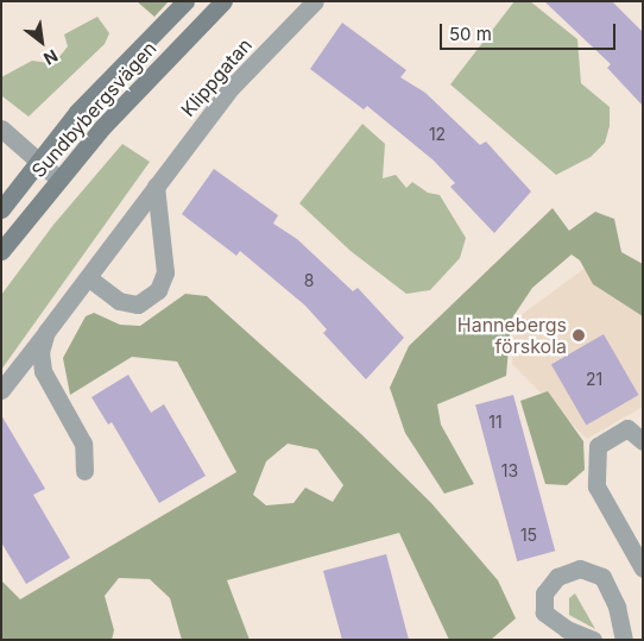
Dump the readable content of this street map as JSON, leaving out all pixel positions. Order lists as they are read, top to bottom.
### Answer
{
  "streets": {
    "main road": ["Sundbybergsvägen"],
    "street": ["Klippgatan"]
  },
  "places": ["Hannebergs förskola"],
  "house_numbers": [
    "12",
    "8",
    "21",
    "11",
    "13",
    "15"
  ],
  "scale_bar": "50 m",
  "north": "bottom right"
}
